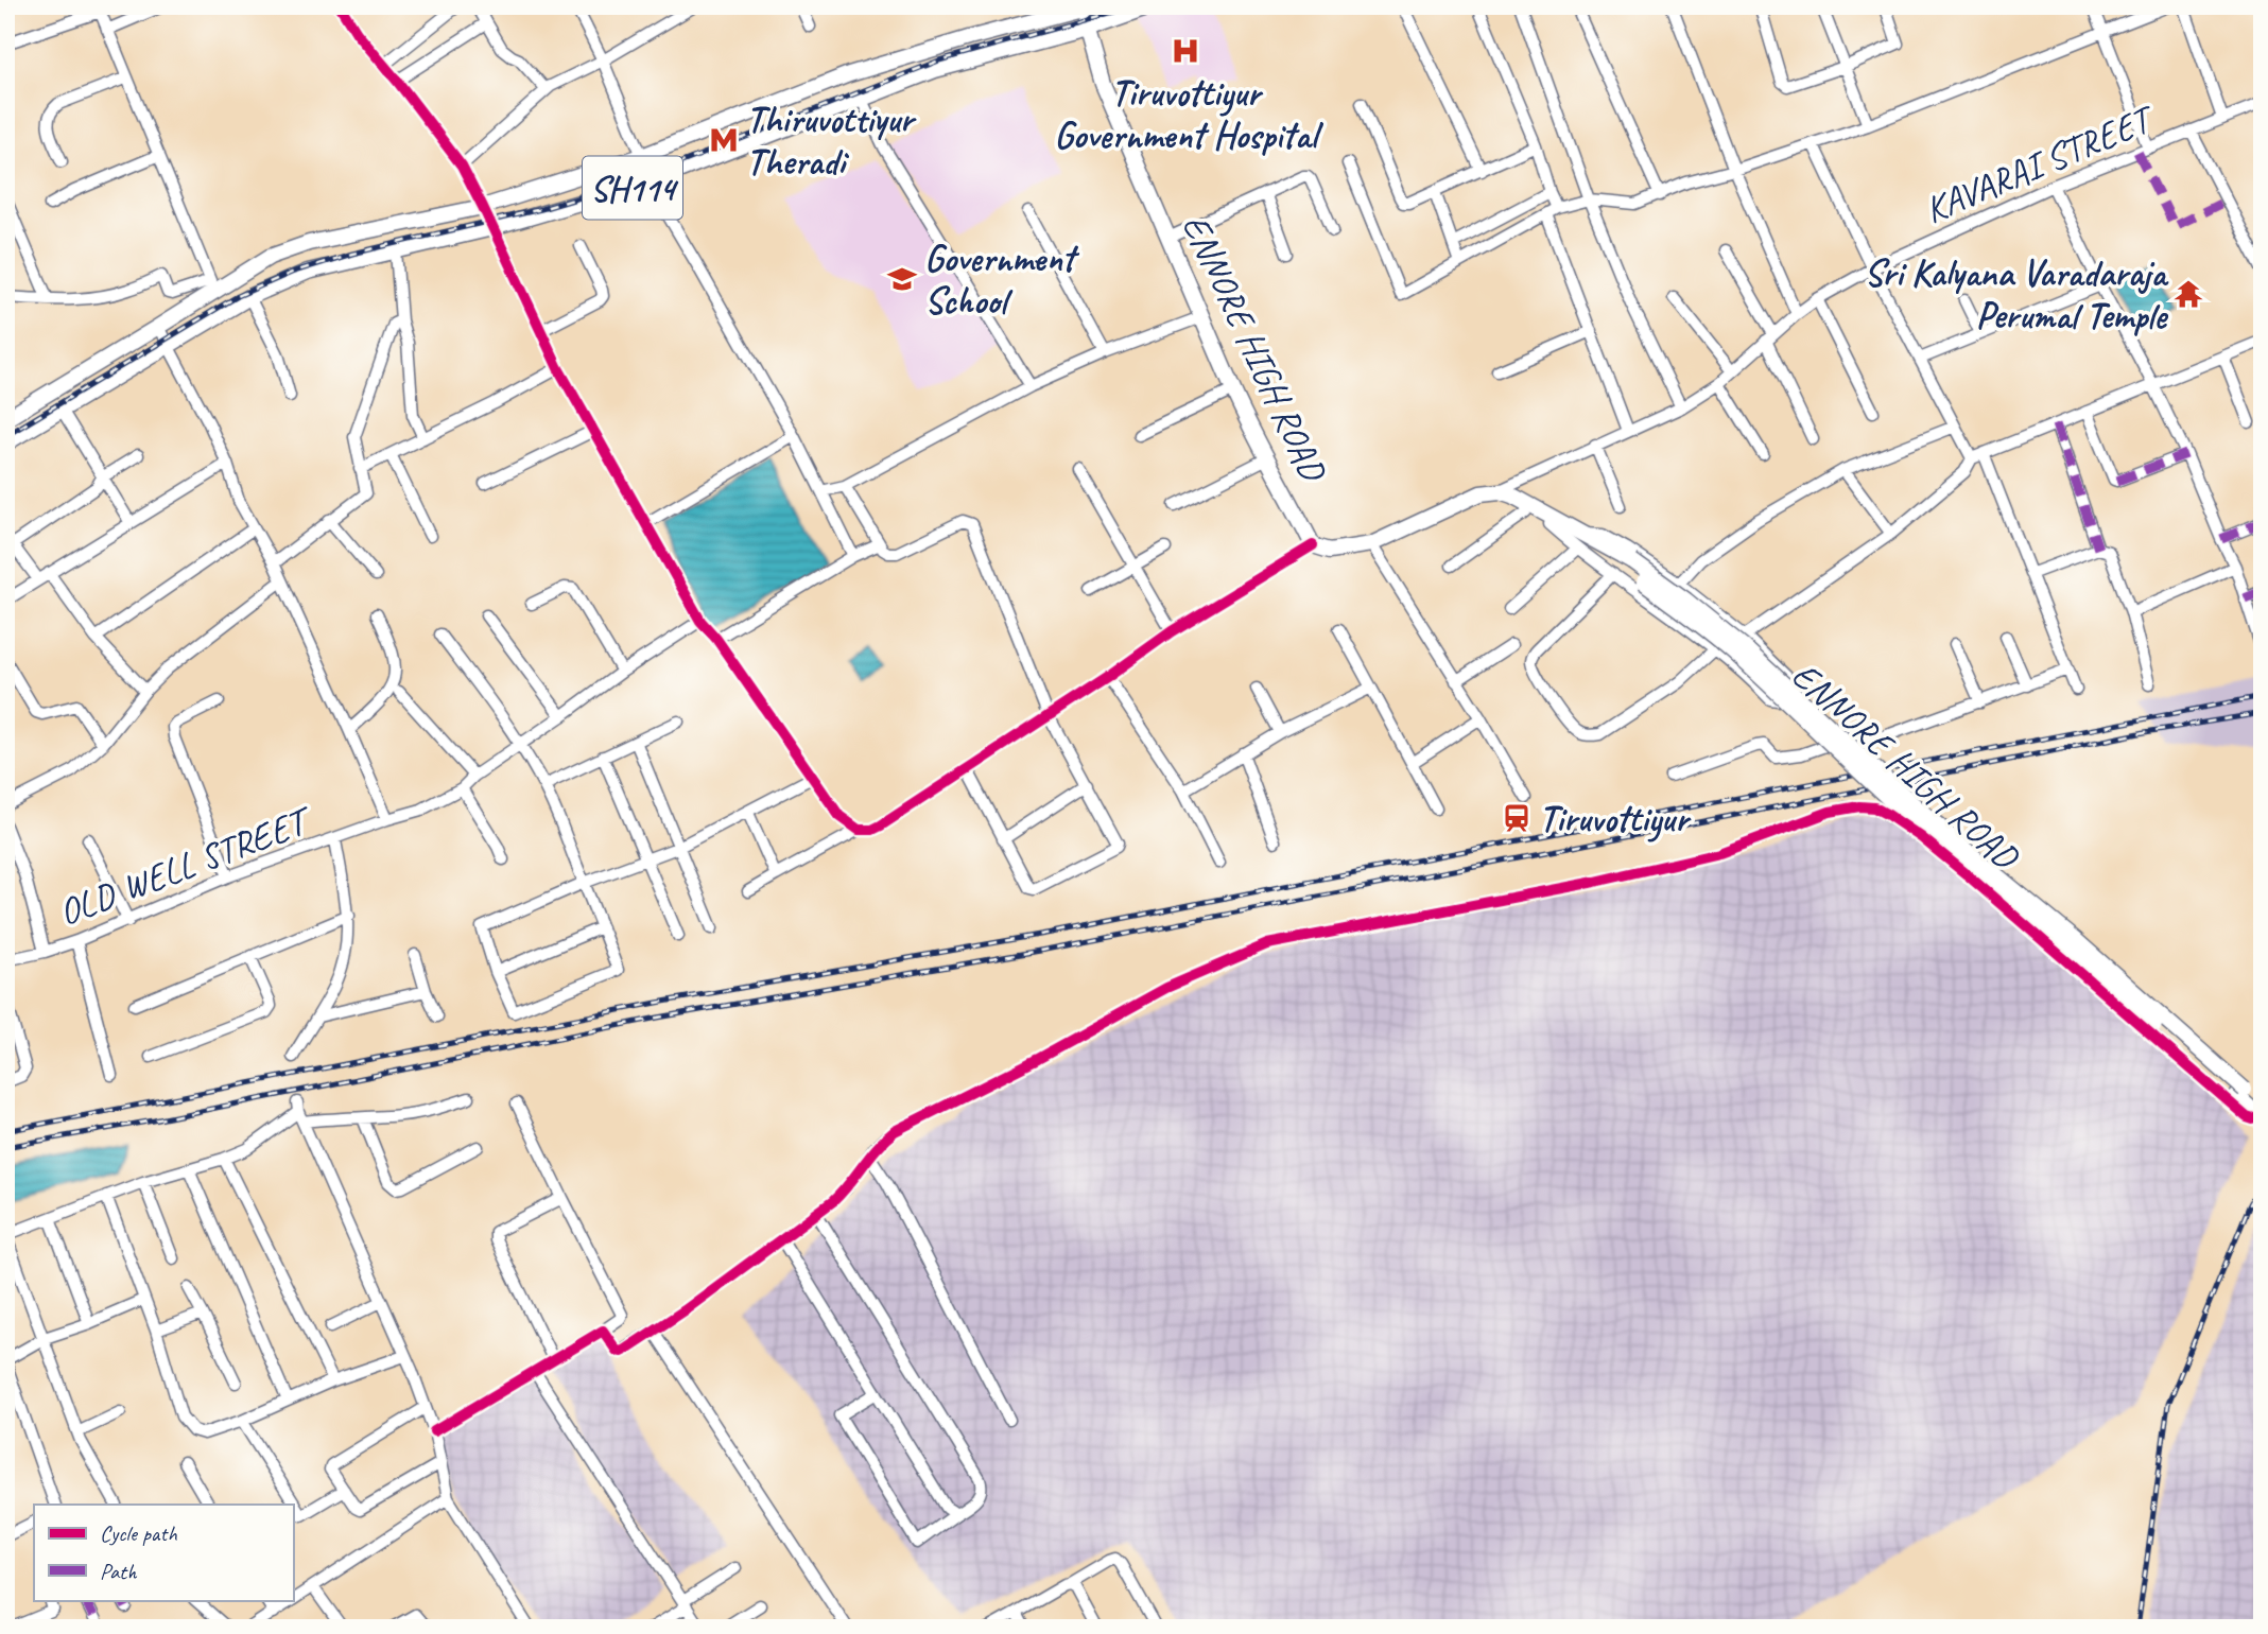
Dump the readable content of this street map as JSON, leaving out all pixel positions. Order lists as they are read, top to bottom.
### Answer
{
  "streets": {
    "main road": ["SH114", "ENNORE HIGH ROAD"],
    "street": ["KAVARAI STREET", "OLD WELL STREET"]
  },
  "crossings": [
    ["KAVARAI STREET", "ENNORE HIGH ROAD"],
    ["SH114", "ENNORE HIGH ROAD"]
  ],
  "places": {
    "hospital": ["Tiruvottiyur Government Hospital"],
    "metro station": ["Thiruvottiyur Theradi"],
    "school or university": ["Government School"],
    "temple": ["Sri Kalyana Varadaraja Perumal Temple"],
    "station": ["Tiruvottiyur"]
  },
  "legend": ["Cycle path", "Path"]
}
